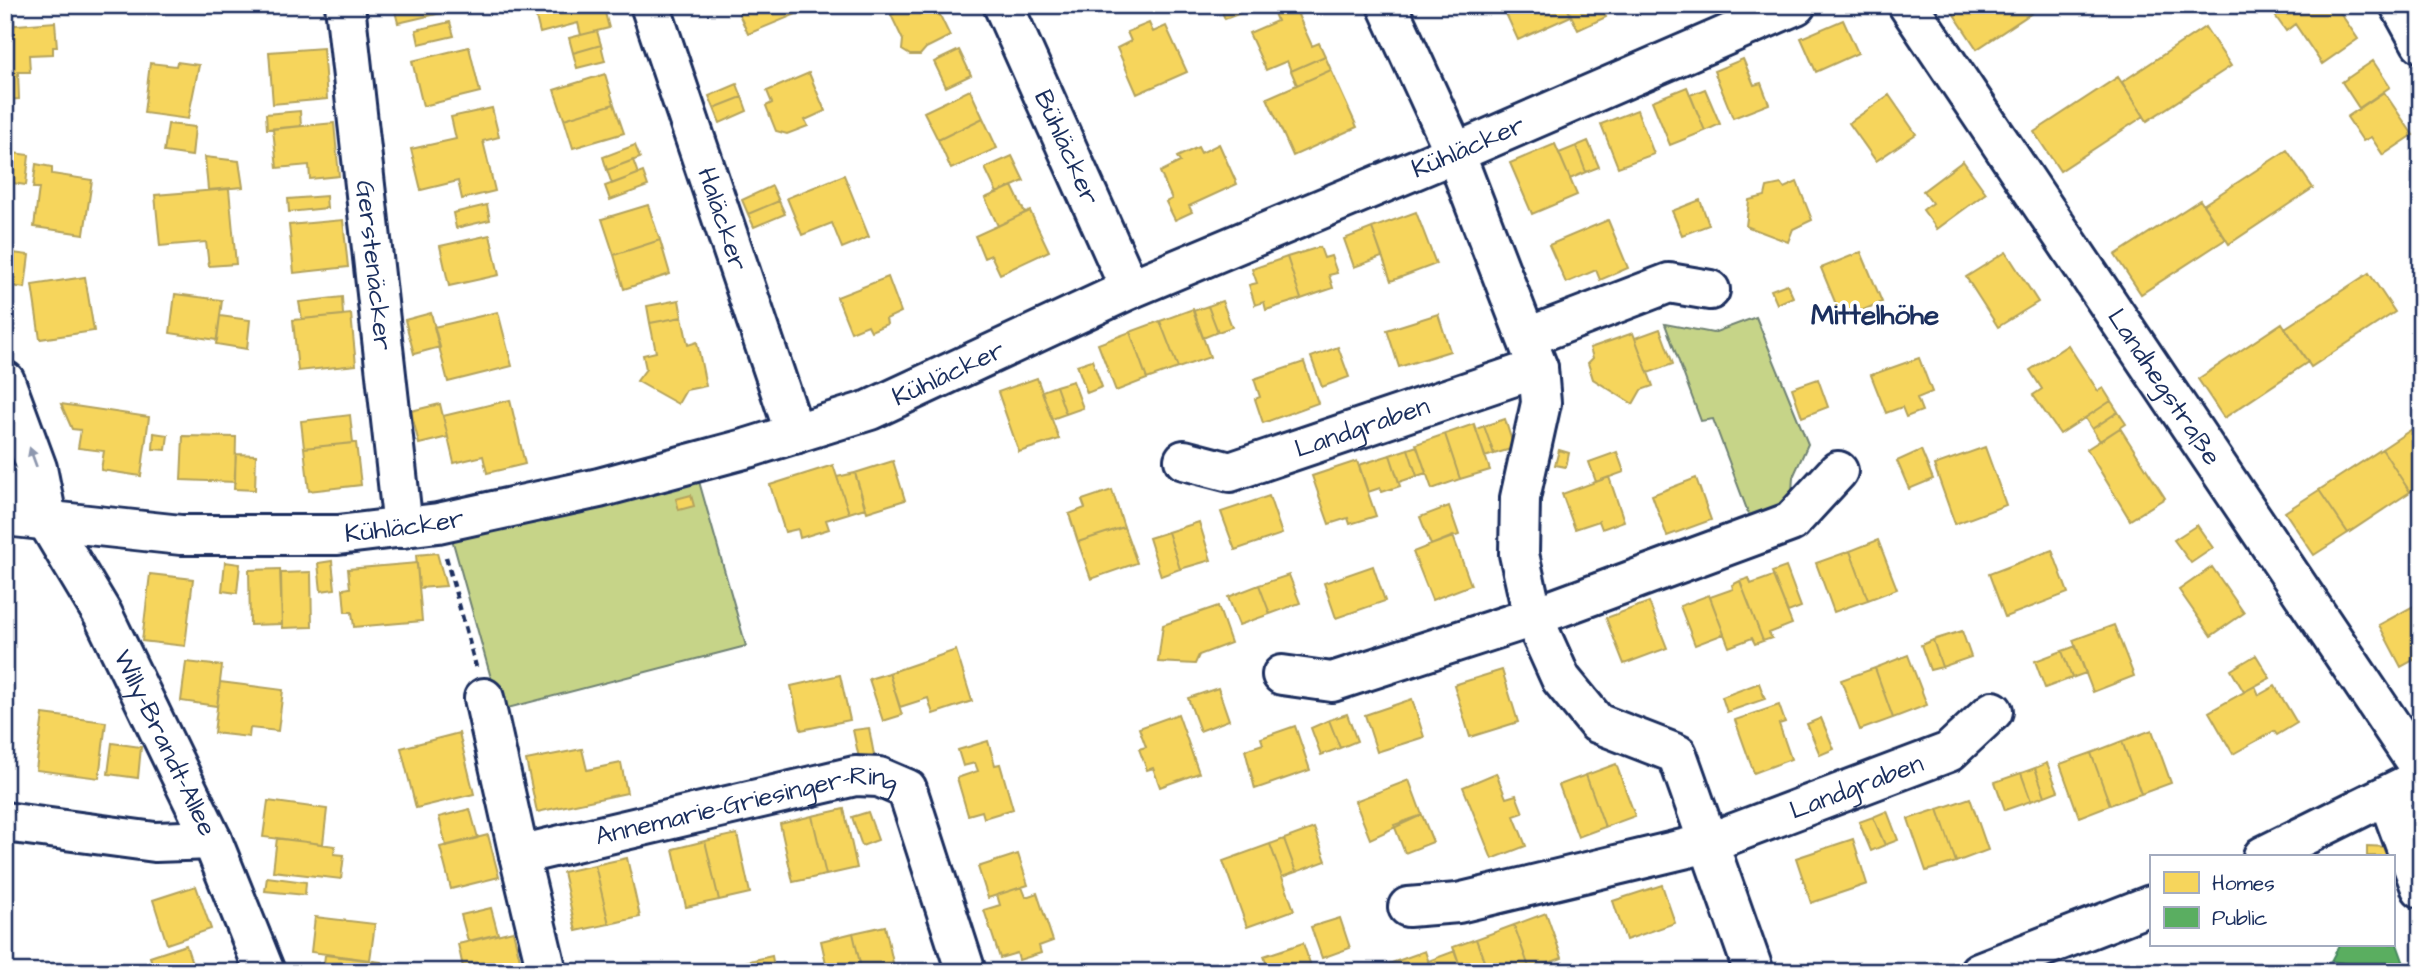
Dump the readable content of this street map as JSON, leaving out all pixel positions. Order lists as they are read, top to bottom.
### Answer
{
  "streets": {
    "street": [
      "Bühläcker",
      "Kühläcker",
      "Haläcker",
      "Gerstenäcker",
      "Landhegstraße",
      "Landgraben",
      "Willy-Brandt-Allee",
      "Annemarie-Griesinger-Ring"
    ]
  },
  "crossings": [
    ["Bühläcker", "Kühläcker"],
    ["Kühläcker", "Haläcker"],
    ["Kühläcker", "Gerstenäcker"],
    ["Kühläcker", "Willy-Brandt-Allee"]
  ],
  "districts": ["Mittelhöhe"],
  "legend": ["Homes", "Public"]
}
